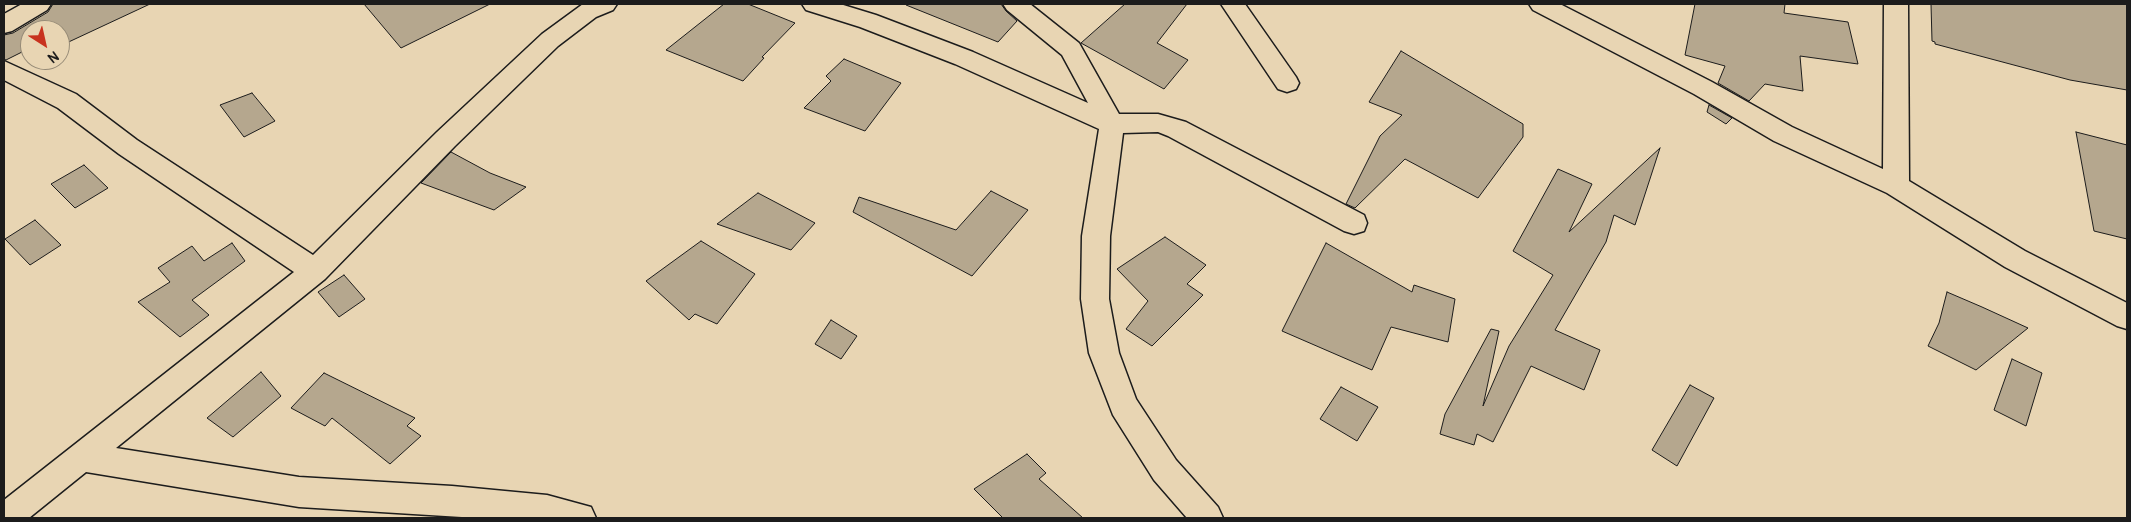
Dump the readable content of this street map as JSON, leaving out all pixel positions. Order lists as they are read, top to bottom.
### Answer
{
  "north": "bottom right"
}
